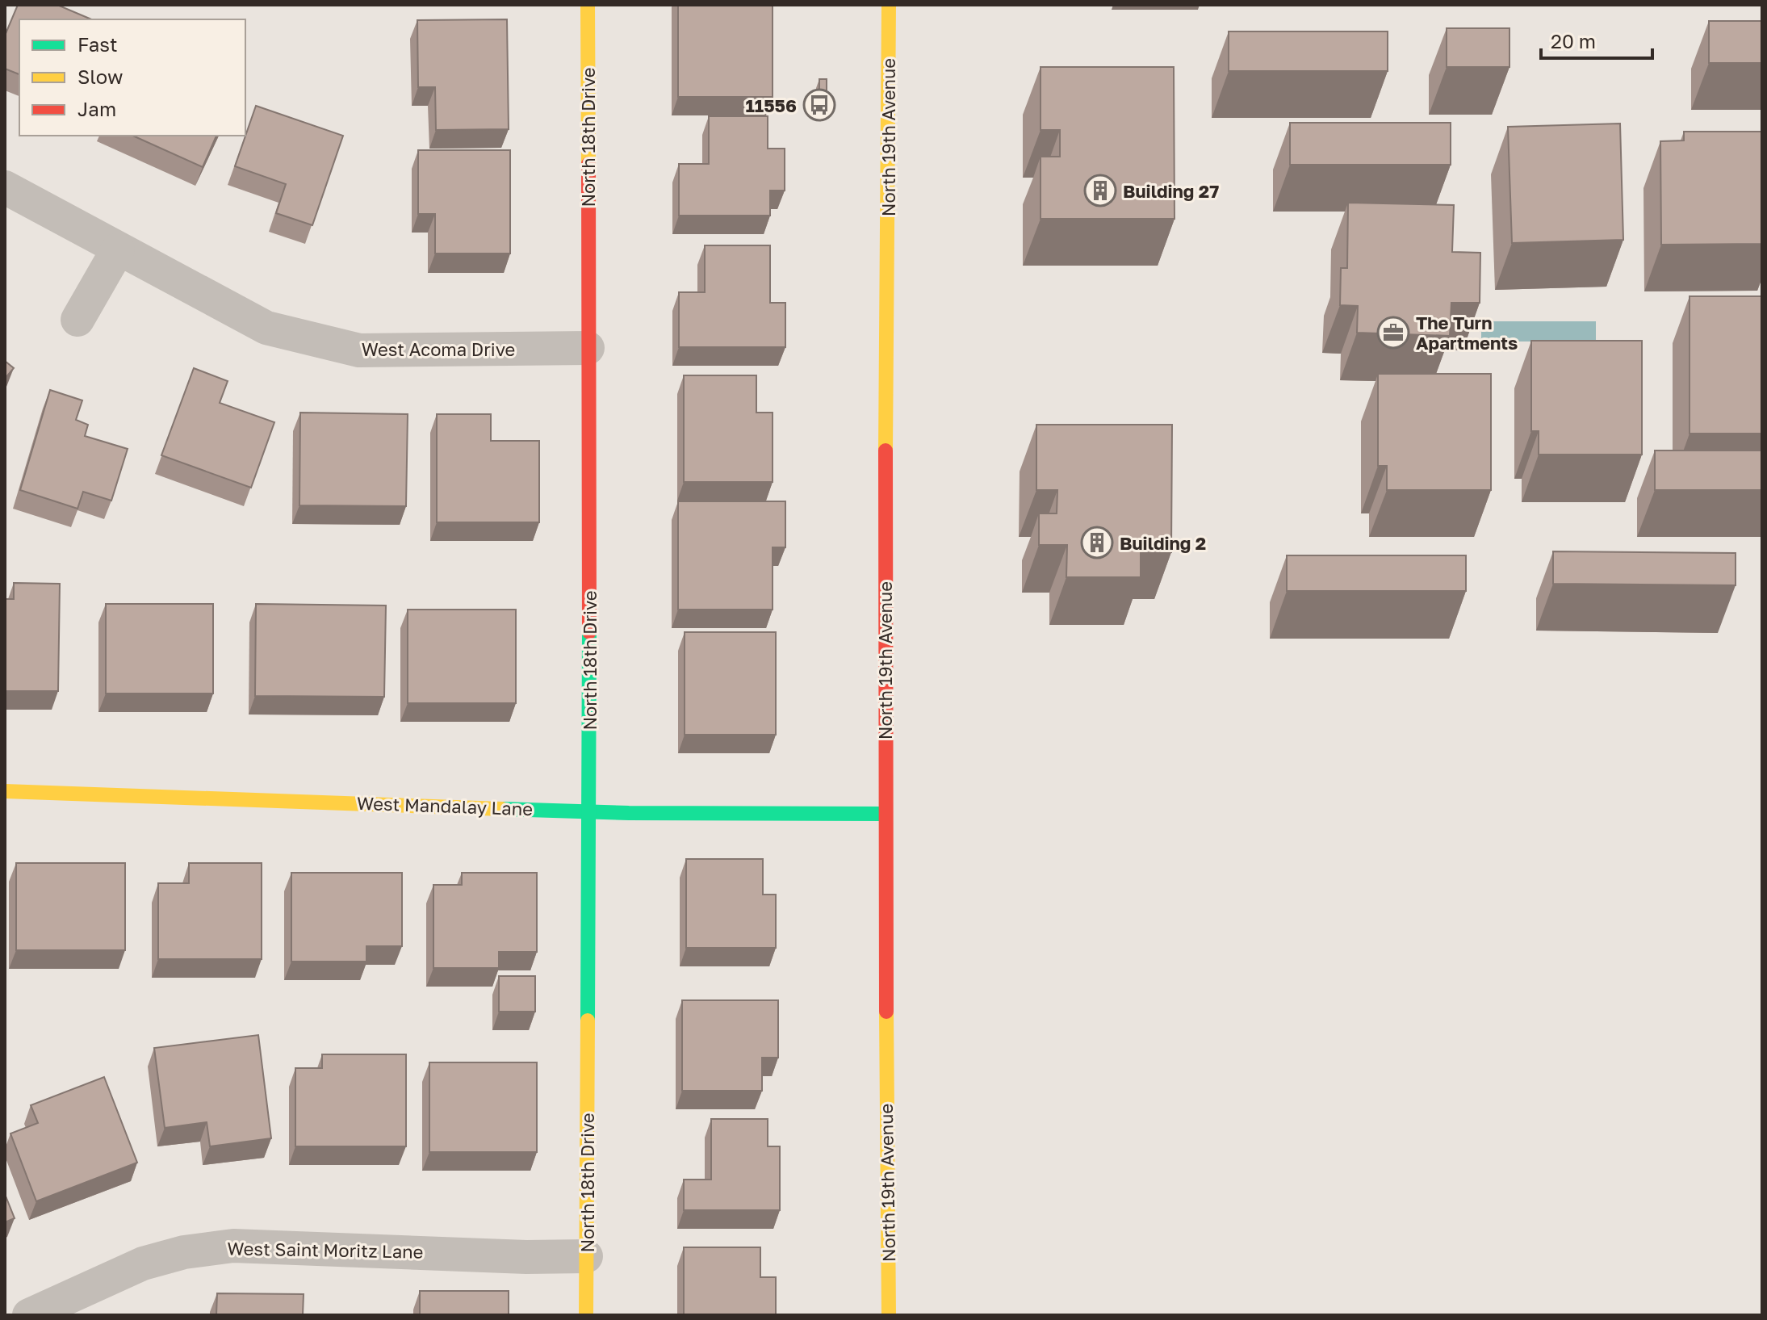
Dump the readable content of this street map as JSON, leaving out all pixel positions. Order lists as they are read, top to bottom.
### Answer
{
  "streets": {
    "street": [
      "North 18th Drive",
      "North 19th Avenue",
      "West Acoma Drive",
      "West Mandalay Lane",
      "West Saint Moritz Lane"
    ]
  },
  "crossings": [
    ["North 18th Drive", "West Acoma Drive"],
    ["North 18th Drive", "West Mandalay Lane"],
    ["North 18th Drive", "West Saint Moritz Lane"],
    ["North 19th Avenue", "West Mandalay Lane"]
  ],
  "places": {
    "bus stop": ["11556"],
    "building": ["Building 27", "Building 2"],
    "office": ["The Turn Apartments"]
  },
  "legend": ["Fast", "Slow", "Jam"],
  "scale_bar": "20 m"
}
